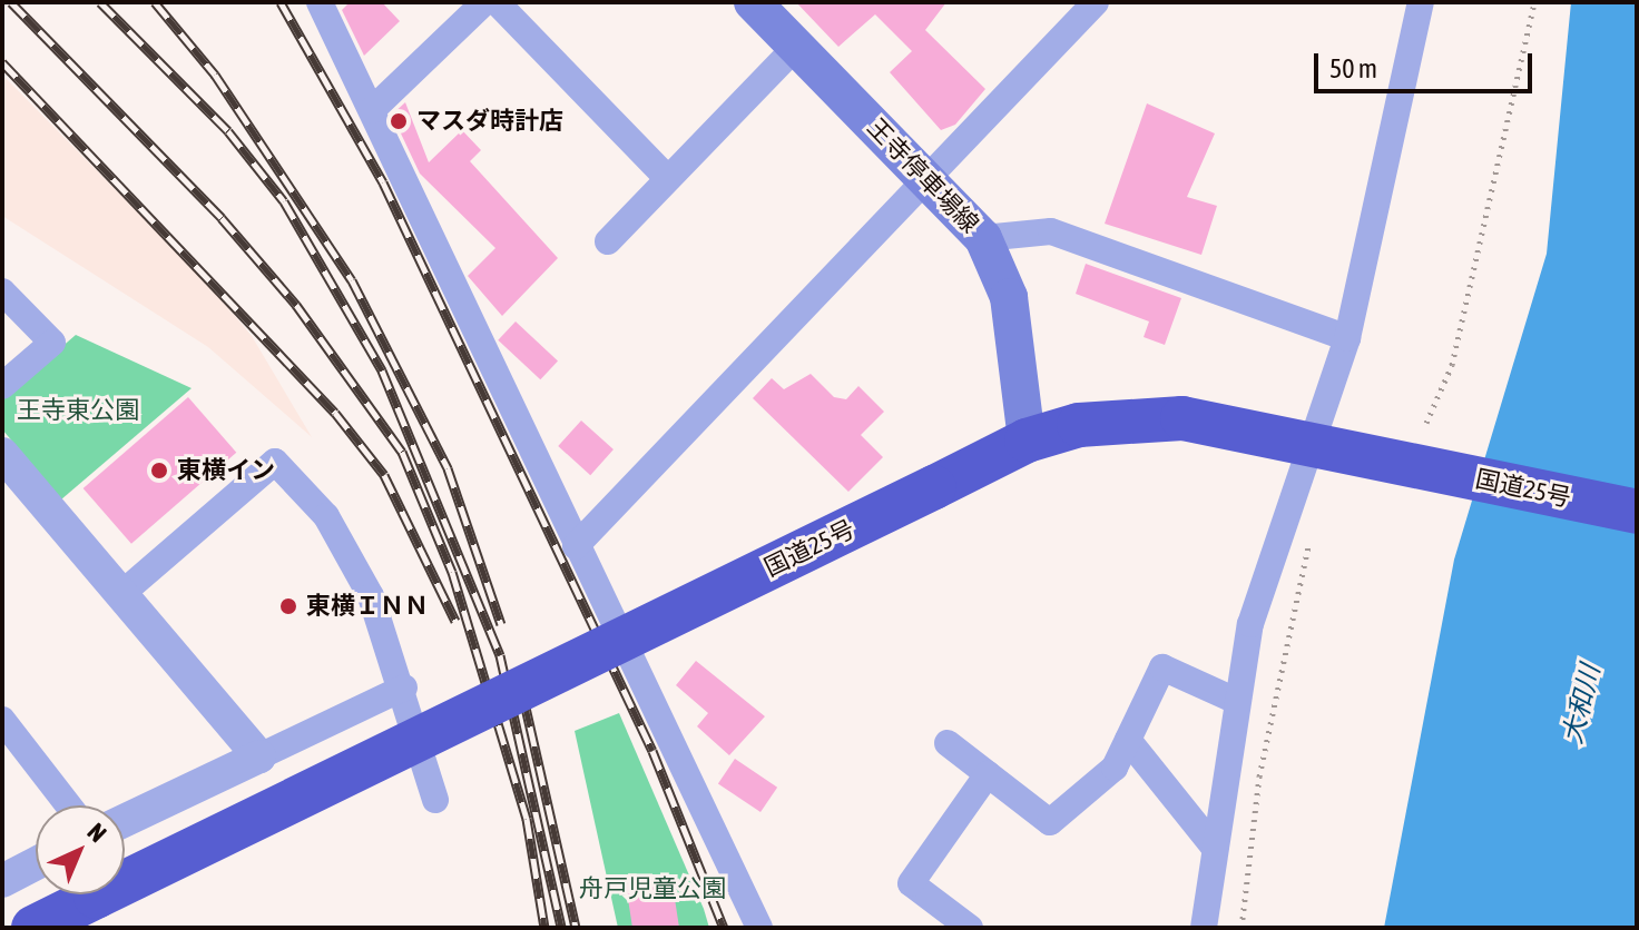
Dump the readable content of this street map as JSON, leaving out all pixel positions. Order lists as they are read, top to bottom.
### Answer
{
  "streets": {
    "highway": ["国道25号"],
    "main road": ["王寺停車場線"]
  },
  "crossings": [
    ["王寺停車場線", "国道25号"]
  ],
  "water": ["大和川"],
  "parks": ["王寺東公園", "舟戸児童公園"],
  "places": ["マスダ時計店", "東横イン", "東横ＩＮＮ"],
  "scale_bar": "50 m",
  "north": "top right"
}
